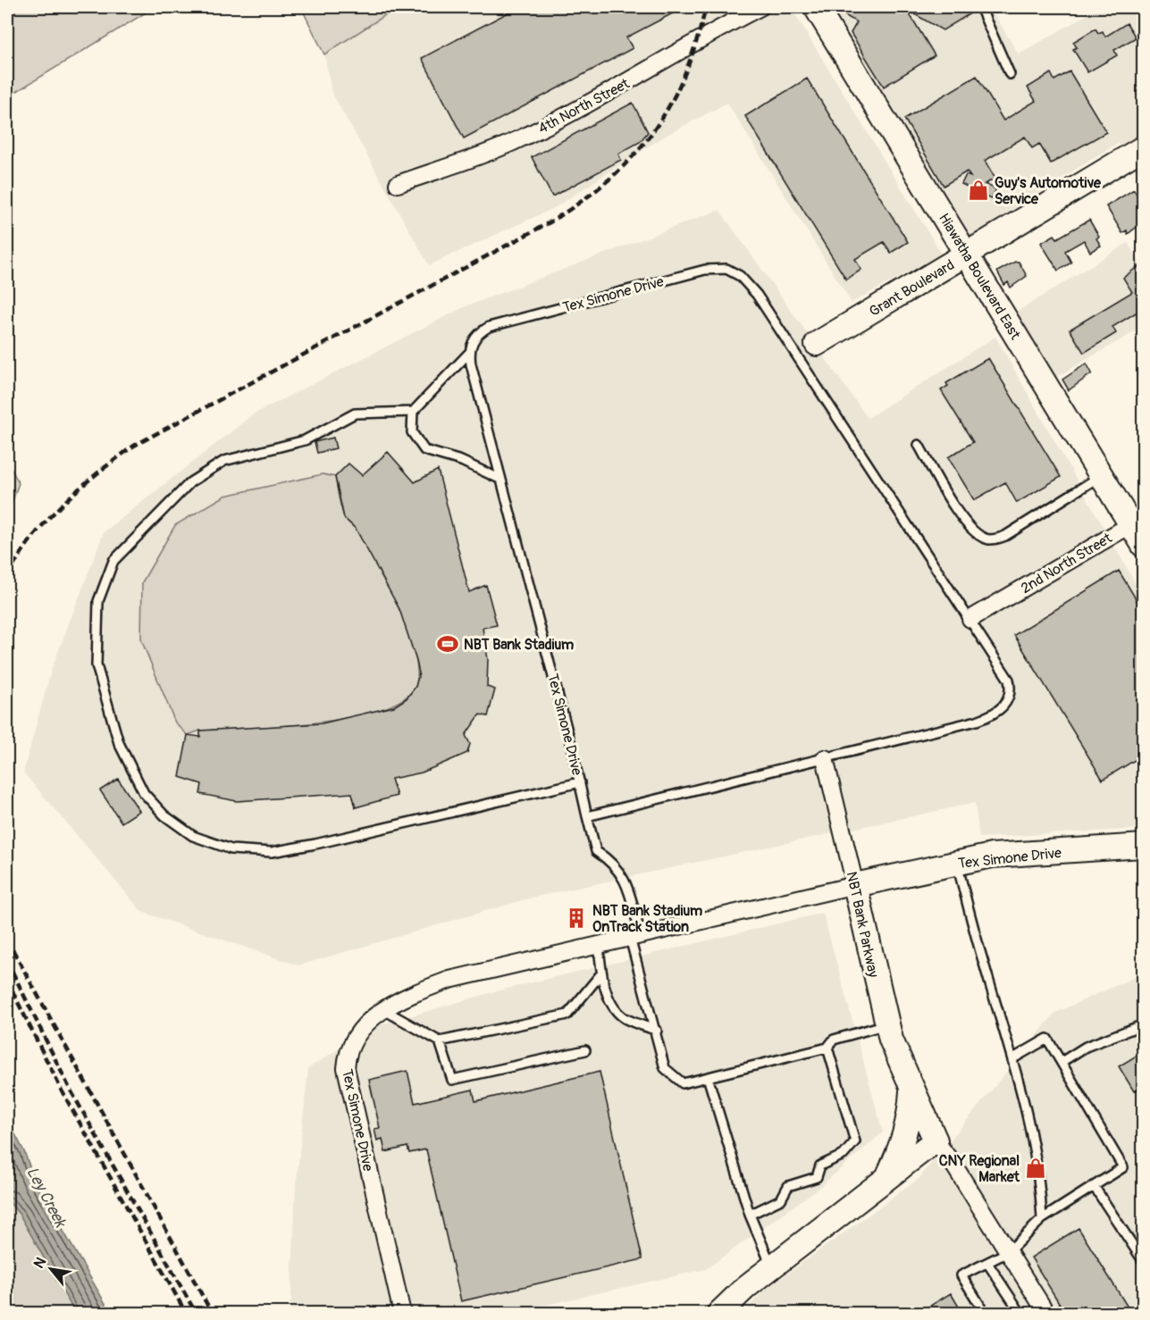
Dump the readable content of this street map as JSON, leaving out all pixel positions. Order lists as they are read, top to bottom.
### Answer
{
  "streets": {
    "street": [
      "4th North Street",
      "Hiawatha Boulevard East",
      "Grant Boulevard",
      "Tex Simone Drive",
      "2nd North Street",
      "NBT Bank Parkway"
    ]
  },
  "crossings": [
    ["Hiawatha Boulevard East", "Grant Boulevard"],
    ["Hiawatha Boulevard East", "2nd North Street"],
    ["Grant Boulevard", "Tex Simone Drive"],
    ["Tex Simone Drive", "2nd North Street"],
    ["Tex Simone Drive", "NBT Bank Parkway"]
  ],
  "water": ["Ley Creek"],
  "places": {
    "shop": ["Guy's Automotive Service", "CNY Regional Market"],
    "sports": ["NBT Bank Stadium"],
    "building": ["NBT Bank Stadium OnTrack Station"]
  },
  "north": "top left"
}
